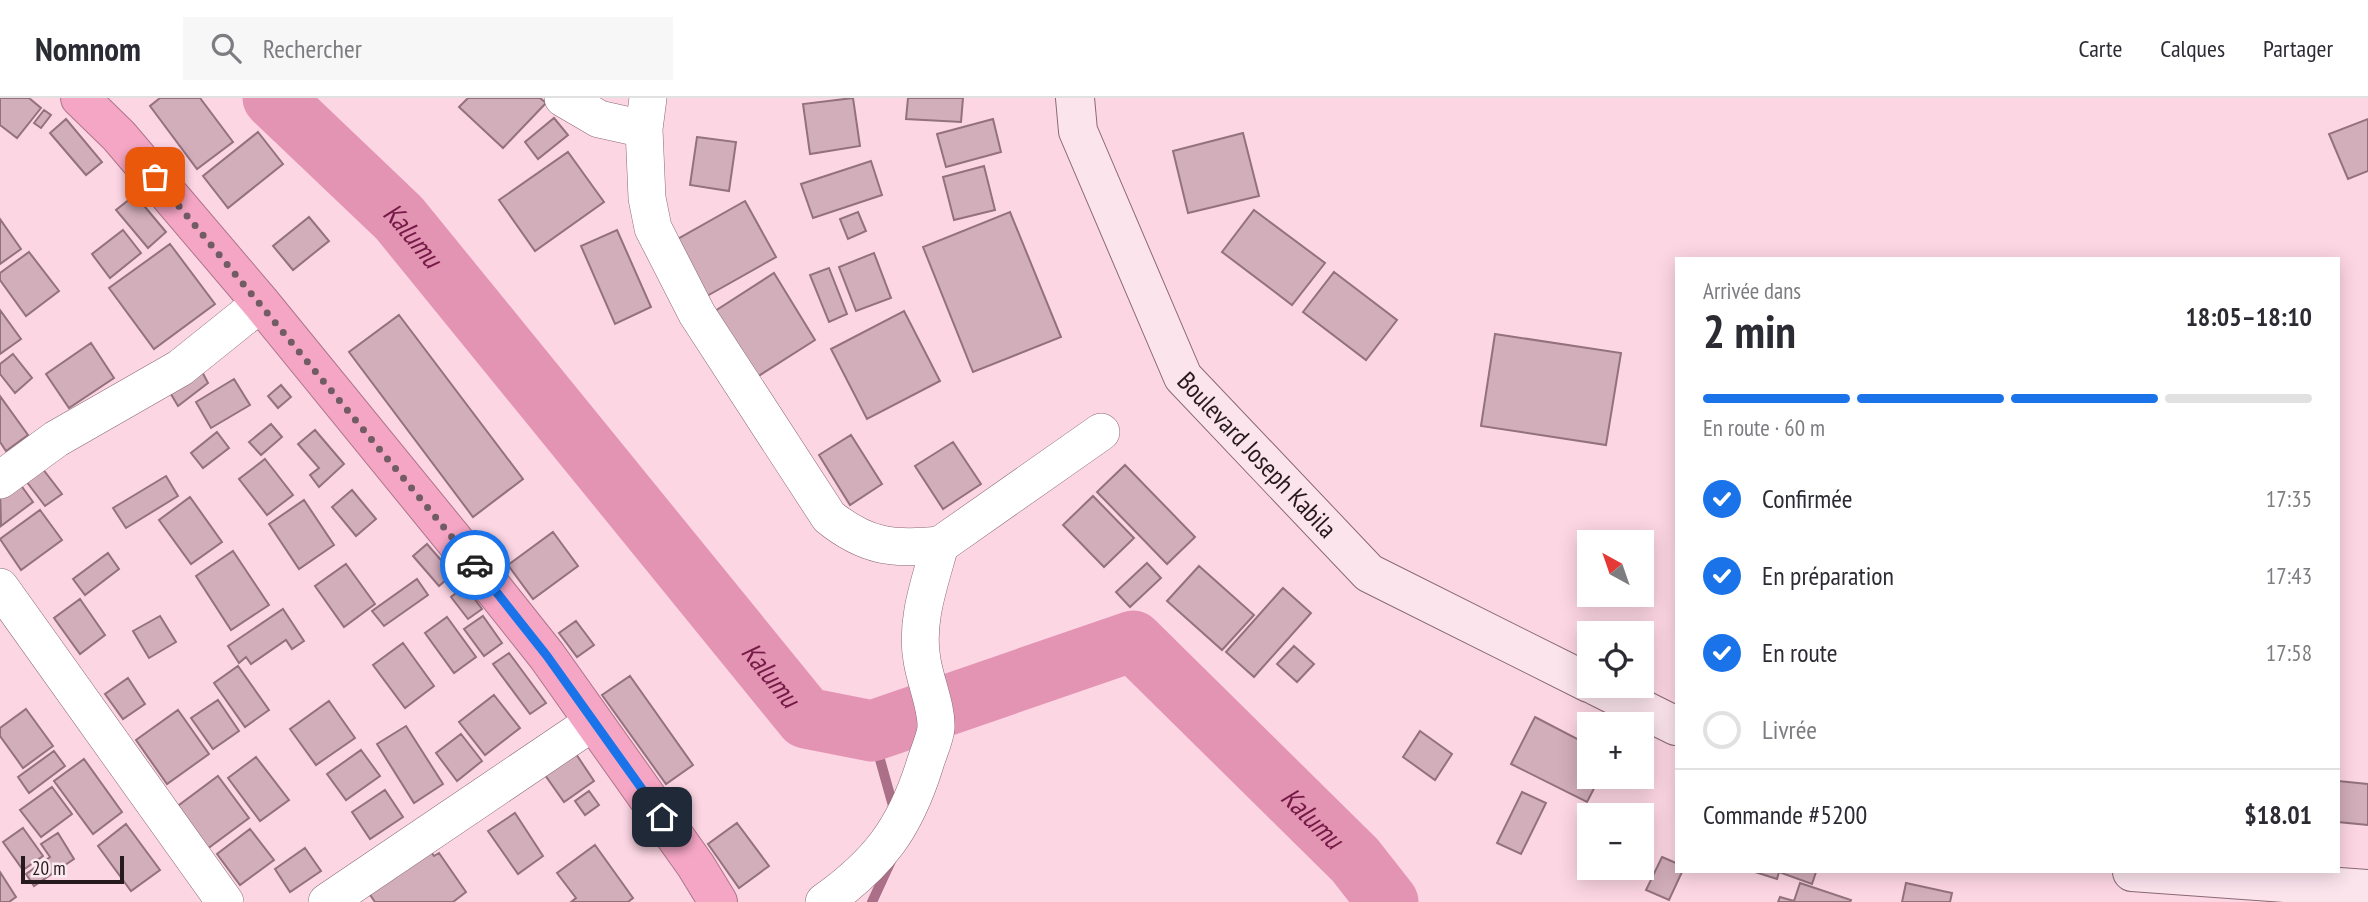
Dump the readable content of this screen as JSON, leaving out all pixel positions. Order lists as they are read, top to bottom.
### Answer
{
  "streets": {
    "main road": ["Boulevard Joseph Kabila"]
  },
  "water": ["Kalumu"],
  "scale_bar": "20 m",
  "north": "top left",
  "page": {
    "header": "Nomnom",
    "search": "Rechercher",
    "nav": ["Carte", "Calques", "Partager"],
    "heading": ["2 min", "Arrivée dans", "18:05–18:10"],
    "panel": ["Commande #5200", "$18.01"],
    "bar": "En route · 60 m",
    "list": [
      ["Confirmée", "17:35"],
      ["En préparation", "17:43"],
      ["En route", "17:58"],
      "Livrée"
    ],
    "map_buttons": ["+", "−"],
    "scale": "20 m"
  }
}
